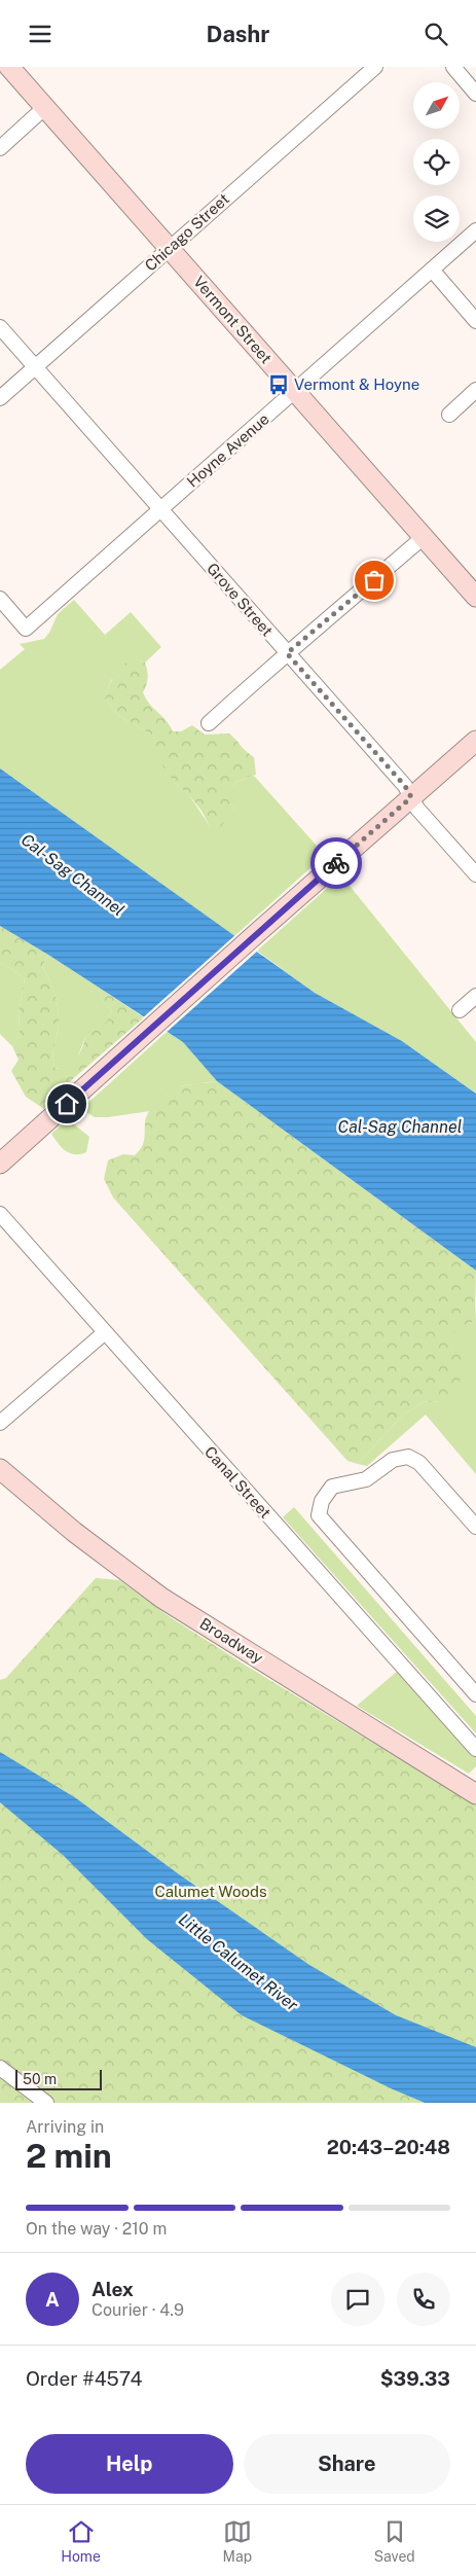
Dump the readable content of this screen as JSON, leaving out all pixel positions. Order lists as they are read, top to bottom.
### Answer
{
  "streets": {
    "street": [
      "Chicago Street",
      "Vermont Street",
      "Hoyne Avenue",
      "Grove Street",
      "Canal Street",
      "Broadway"
    ]
  },
  "crossings": [
    ["Chicago Street", "Vermont Street"],
    ["Chicago Street", "Grove Street"],
    ["Vermont Street", "Hoyne Avenue"],
    ["Hoyne Avenue", "Grove Street"]
  ],
  "water": ["Cal-Sag Channel", "Little Calumet River"],
  "parks": ["Calumet Woods"],
  "places": {
    "bus stop": ["Vermont & Hoyne"]
  },
  "scale_bar": "50 m",
  "north": "top right",
  "page": {
    "header": "Dashr",
    "scale": "50 m",
    "heading": ["2 min", "Arriving in", "20:43–20:48"],
    "panel": [
      "Alex",
      "Courier · 4.9",
      "Order #4574",
      "$39.33"
    ],
    "bar": "On the way · 210 m",
    "round": "A",
    "buttons": ["Help", "Share"],
    "tabs": ["Home", "Map", "Saved"]
  }
}
